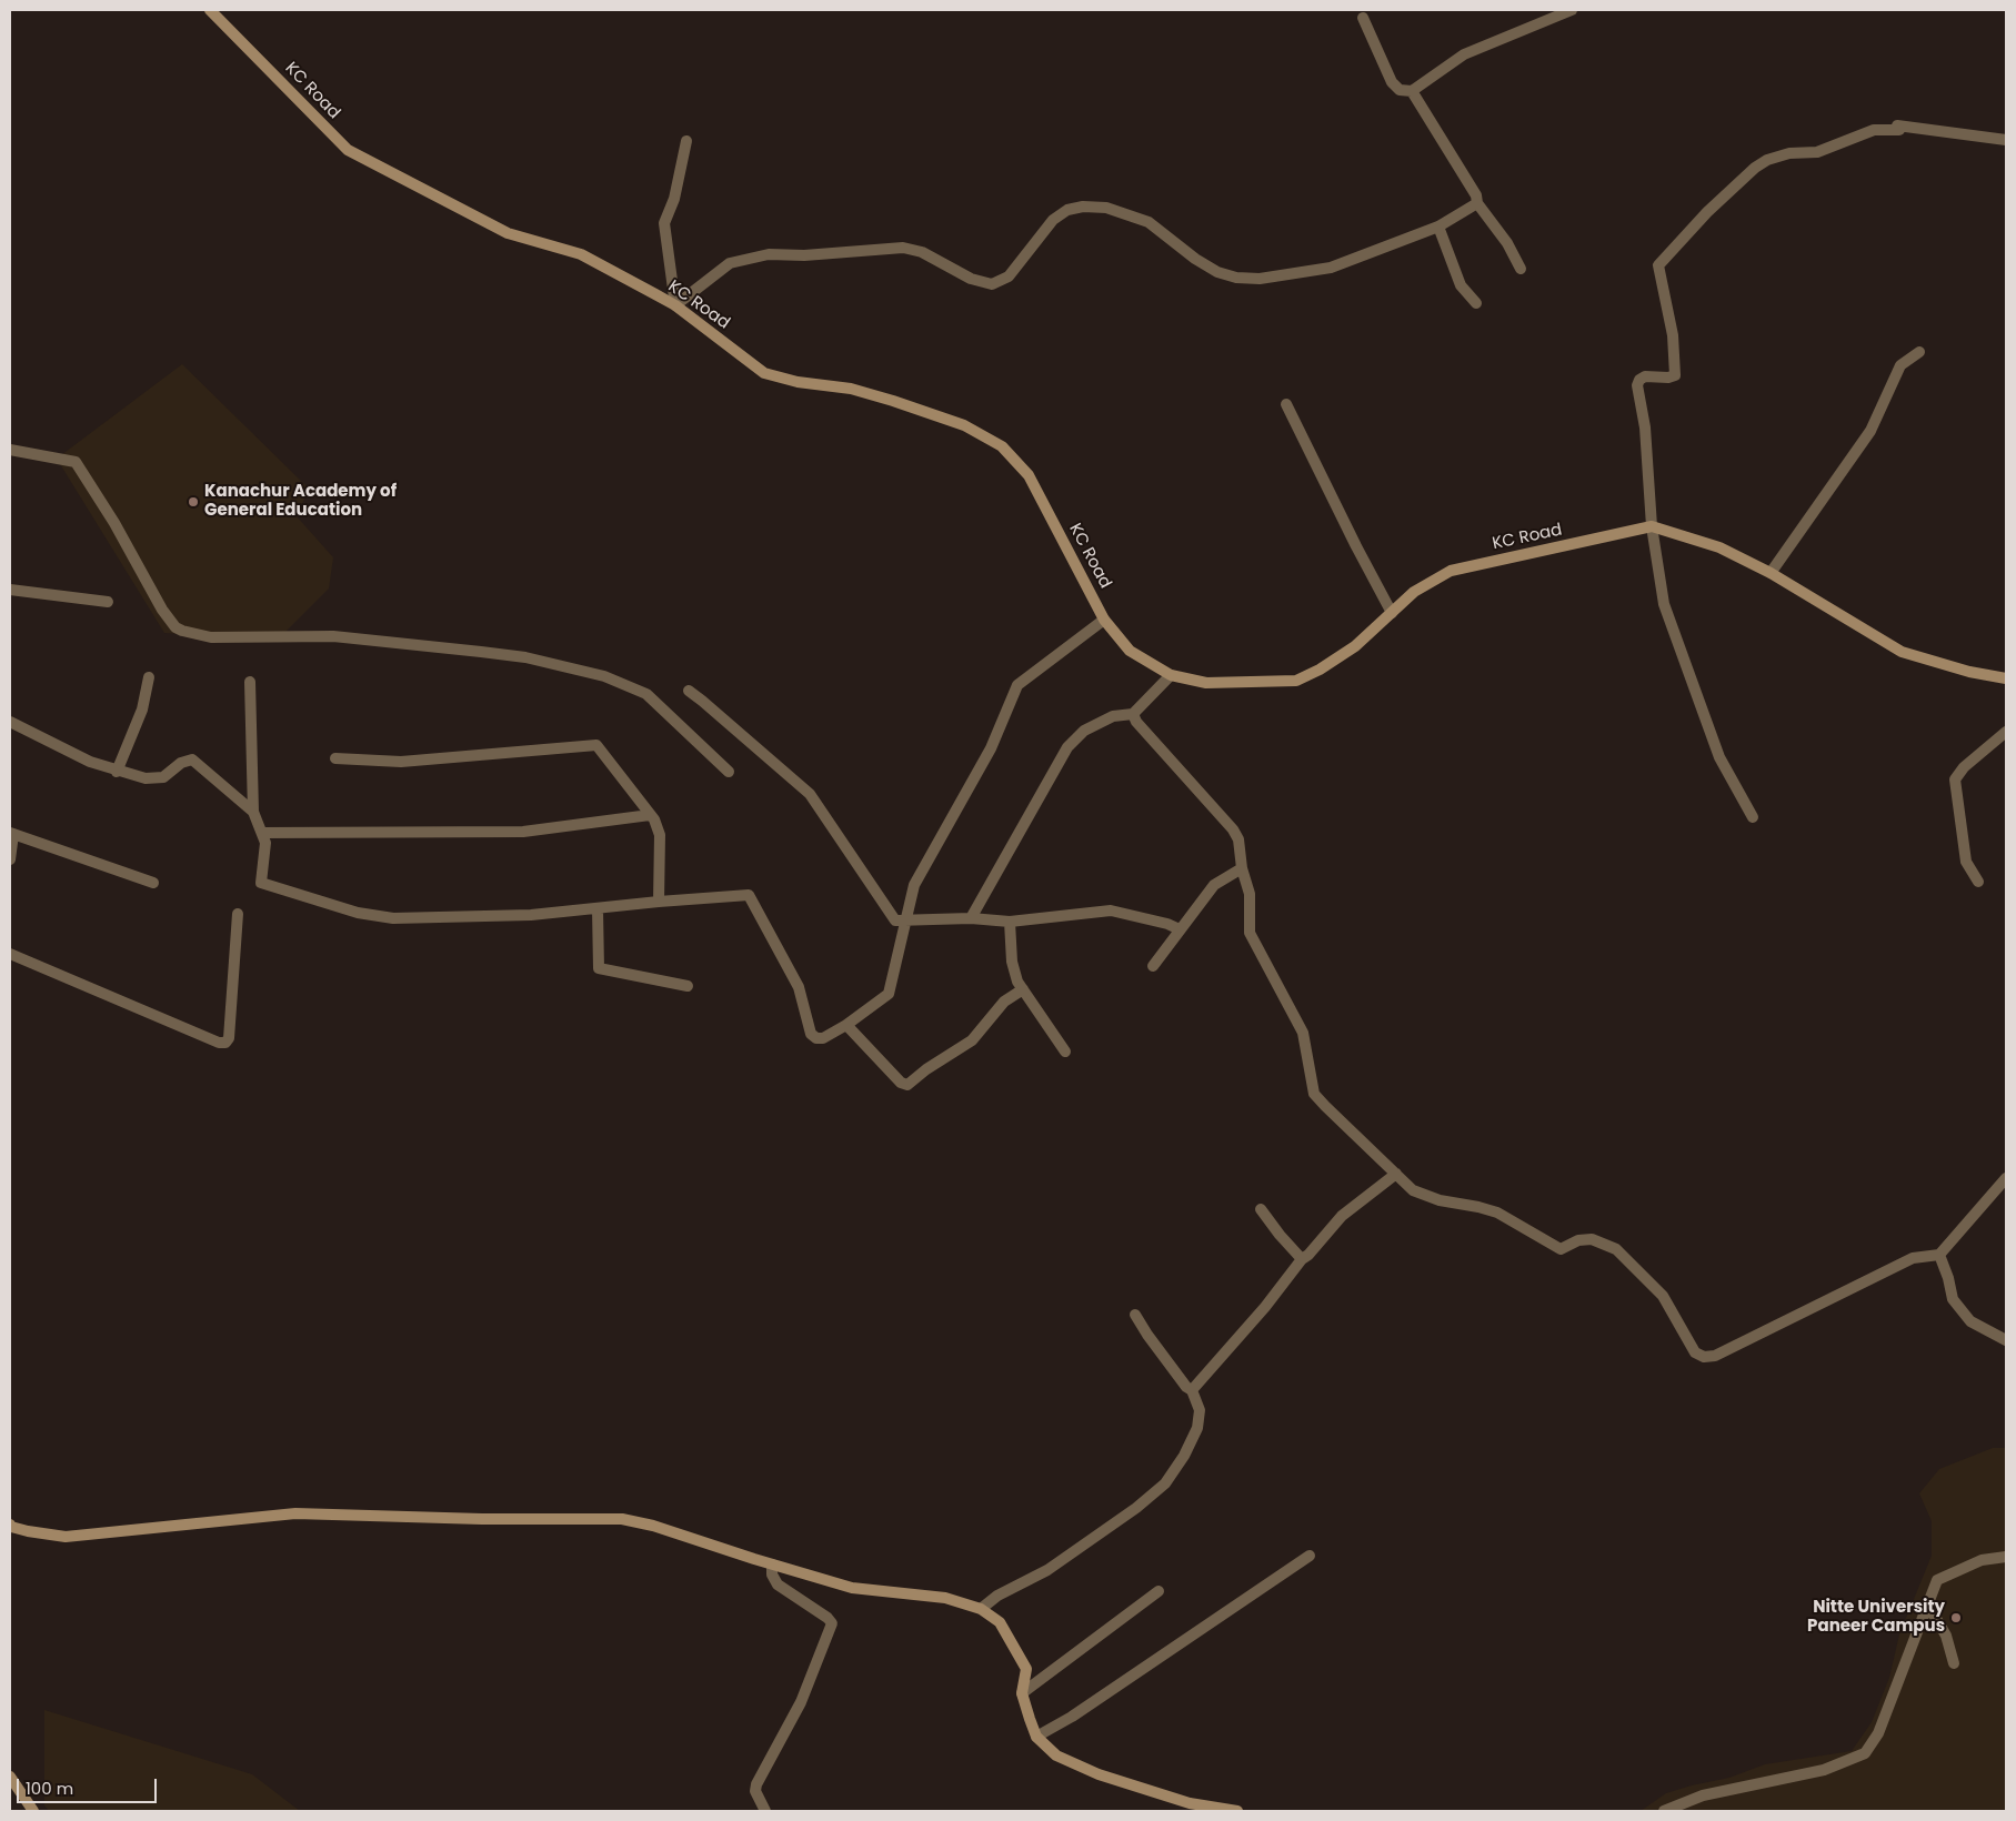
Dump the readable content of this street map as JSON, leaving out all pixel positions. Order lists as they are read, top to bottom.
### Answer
{
  "streets": {
    "main road": ["KC Road"]
  },
  "places": ["Kanachur Academy of General Education", "Nitte University Paneer Campus"],
  "scale_bar": "100 m"
}
